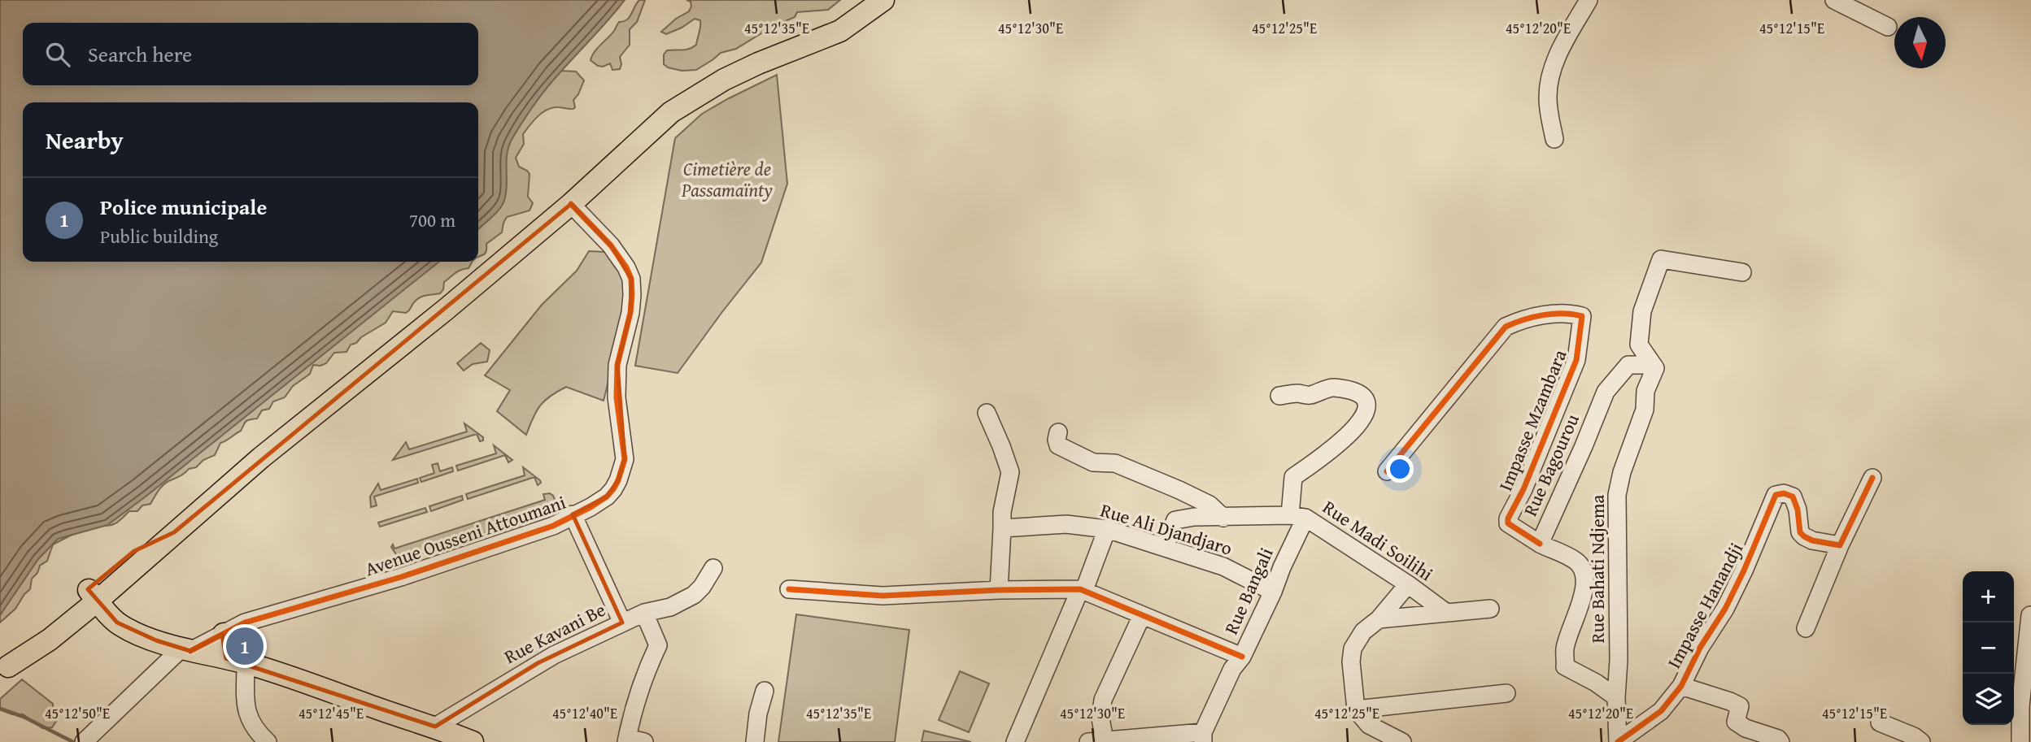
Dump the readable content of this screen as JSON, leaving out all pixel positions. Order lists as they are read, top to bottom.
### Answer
{
  "streets": {
    "street": [
      "Impasse Mzambara",
      "Rue Bagourou",
      "Rue Ali Djandjaro",
      "Avenue Ousseni Attoumani",
      "Rue Madi Soilihi",
      "Rue Bahati Ndjema",
      "Rue Bangali",
      "Impasse Hanandji",
      "Rue Kavani Be"
    ]
  },
  "crossings": [
    ["Impasse Mzambara", "Rue Bagourou"],
    ["Rue Bagourou", "Rue Bahati Ndjema"],
    ["Rue Ali Djandjaro", "Rue Bangali"],
    ["Avenue Ousseni Attoumani", "Rue Kavani Be"],
    ["Rue Madi Soilihi", "Rue Bangali"],
    ["Rue Bahati Ndjema", "Impasse Hanandji"]
  ],
  "parks": ["Cimetière de Passamaïnty"],
  "north": "bottom",
  "page": {
    "search": "Search here",
    "heading": "Nearby",
    "list": [
      {
        "mark": "1",
        "name": "Police municipale",
        "note": "Public building",
        "value": "700 m"
      }
    ],
    "map_buttons": ["+", "−"],
    "pins": "1"
  },
  "coordinates": [
    "45°12'35\"E",
    "45°12'30\"E",
    "45°12'25\"E",
    "45°12'20\"E",
    "45°12'15\"E",
    "45°12'50\"E",
    "45°12'45\"E",
    "45°12'40\"E"
  ]
}
